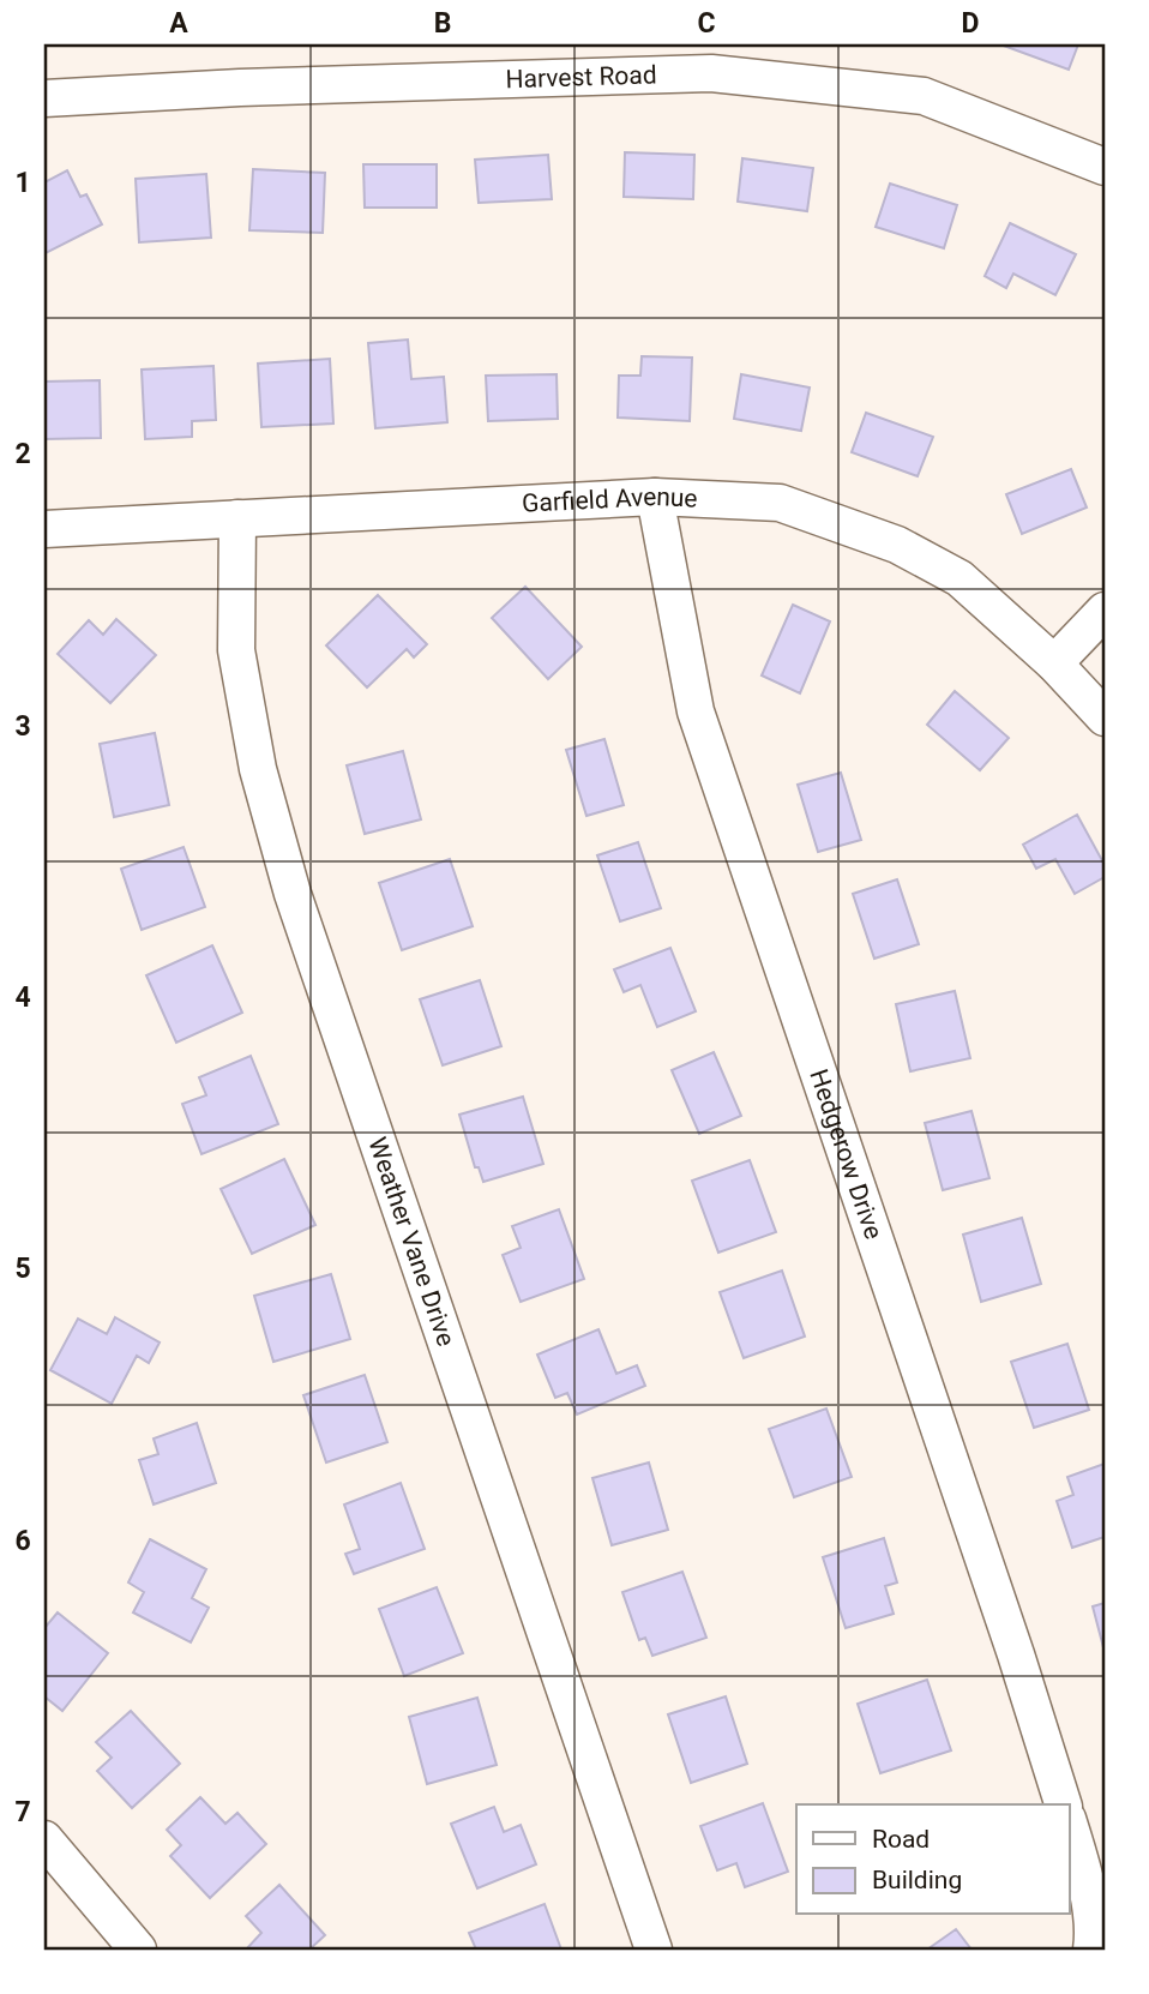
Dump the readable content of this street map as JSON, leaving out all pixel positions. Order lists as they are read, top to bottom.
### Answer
{
  "streets": {
    "street": [
      "Harvest Road",
      "Garfield Avenue",
      "Hedgerow Drive",
      "Weather Vane Drive"
    ]
  },
  "crossings": [
    ["Garfield Avenue", "Hedgerow Drive"],
    ["Garfield Avenue", "Weather Vane Drive"]
  ],
  "legend": ["Road", "Building"],
  "grid": {
    "columns": [
      "A",
      "B",
      "C",
      "D"
    ],
    "rows": [
      "1",
      "2",
      "3",
      "4",
      "5",
      "6",
      "7"
    ]
  }
}
